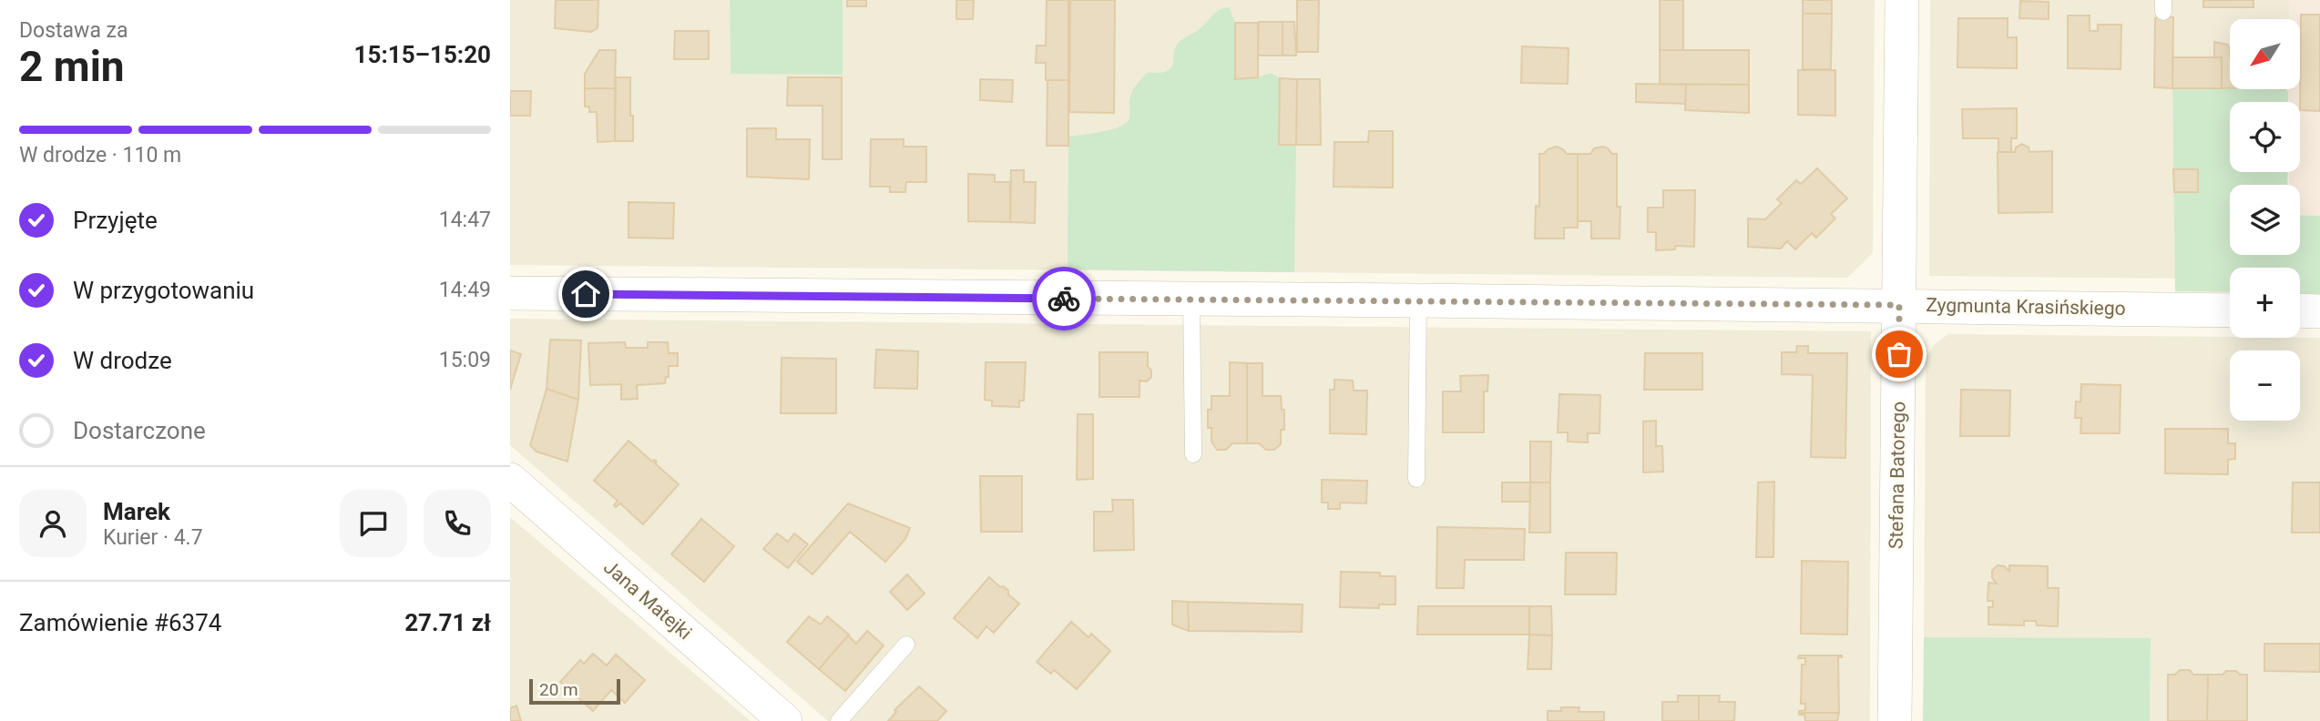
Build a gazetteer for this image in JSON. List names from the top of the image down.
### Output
{
  "streets": {
    "street": ["Zygmunta Krasińskiego", "Stefana Batorego", "Jana Matejki"]
  },
  "crossings": [
    ["Zygmunta Krasińskiego", "Stefana Batorego"]
  ],
  "scale_bar": "20 m",
  "north": "bottom left",
  "page": {
    "heading": ["2 min", "Dostawa za", "15:15–15:20"],
    "panel": [
      "Marek",
      "Kurier · 4.7",
      "Zamówienie #6374",
      "27.71 zł"
    ],
    "map_buttons": ["+", "−"],
    "bar": "W drodze · 110 m",
    "list": [
      ["Przyjęte", "14:47"],
      ["W przygotowaniu", "14:49"],
      ["W drodze", "15:09"],
      "Dostarczone"
    ],
    "scale": "20 m"
  }
}
